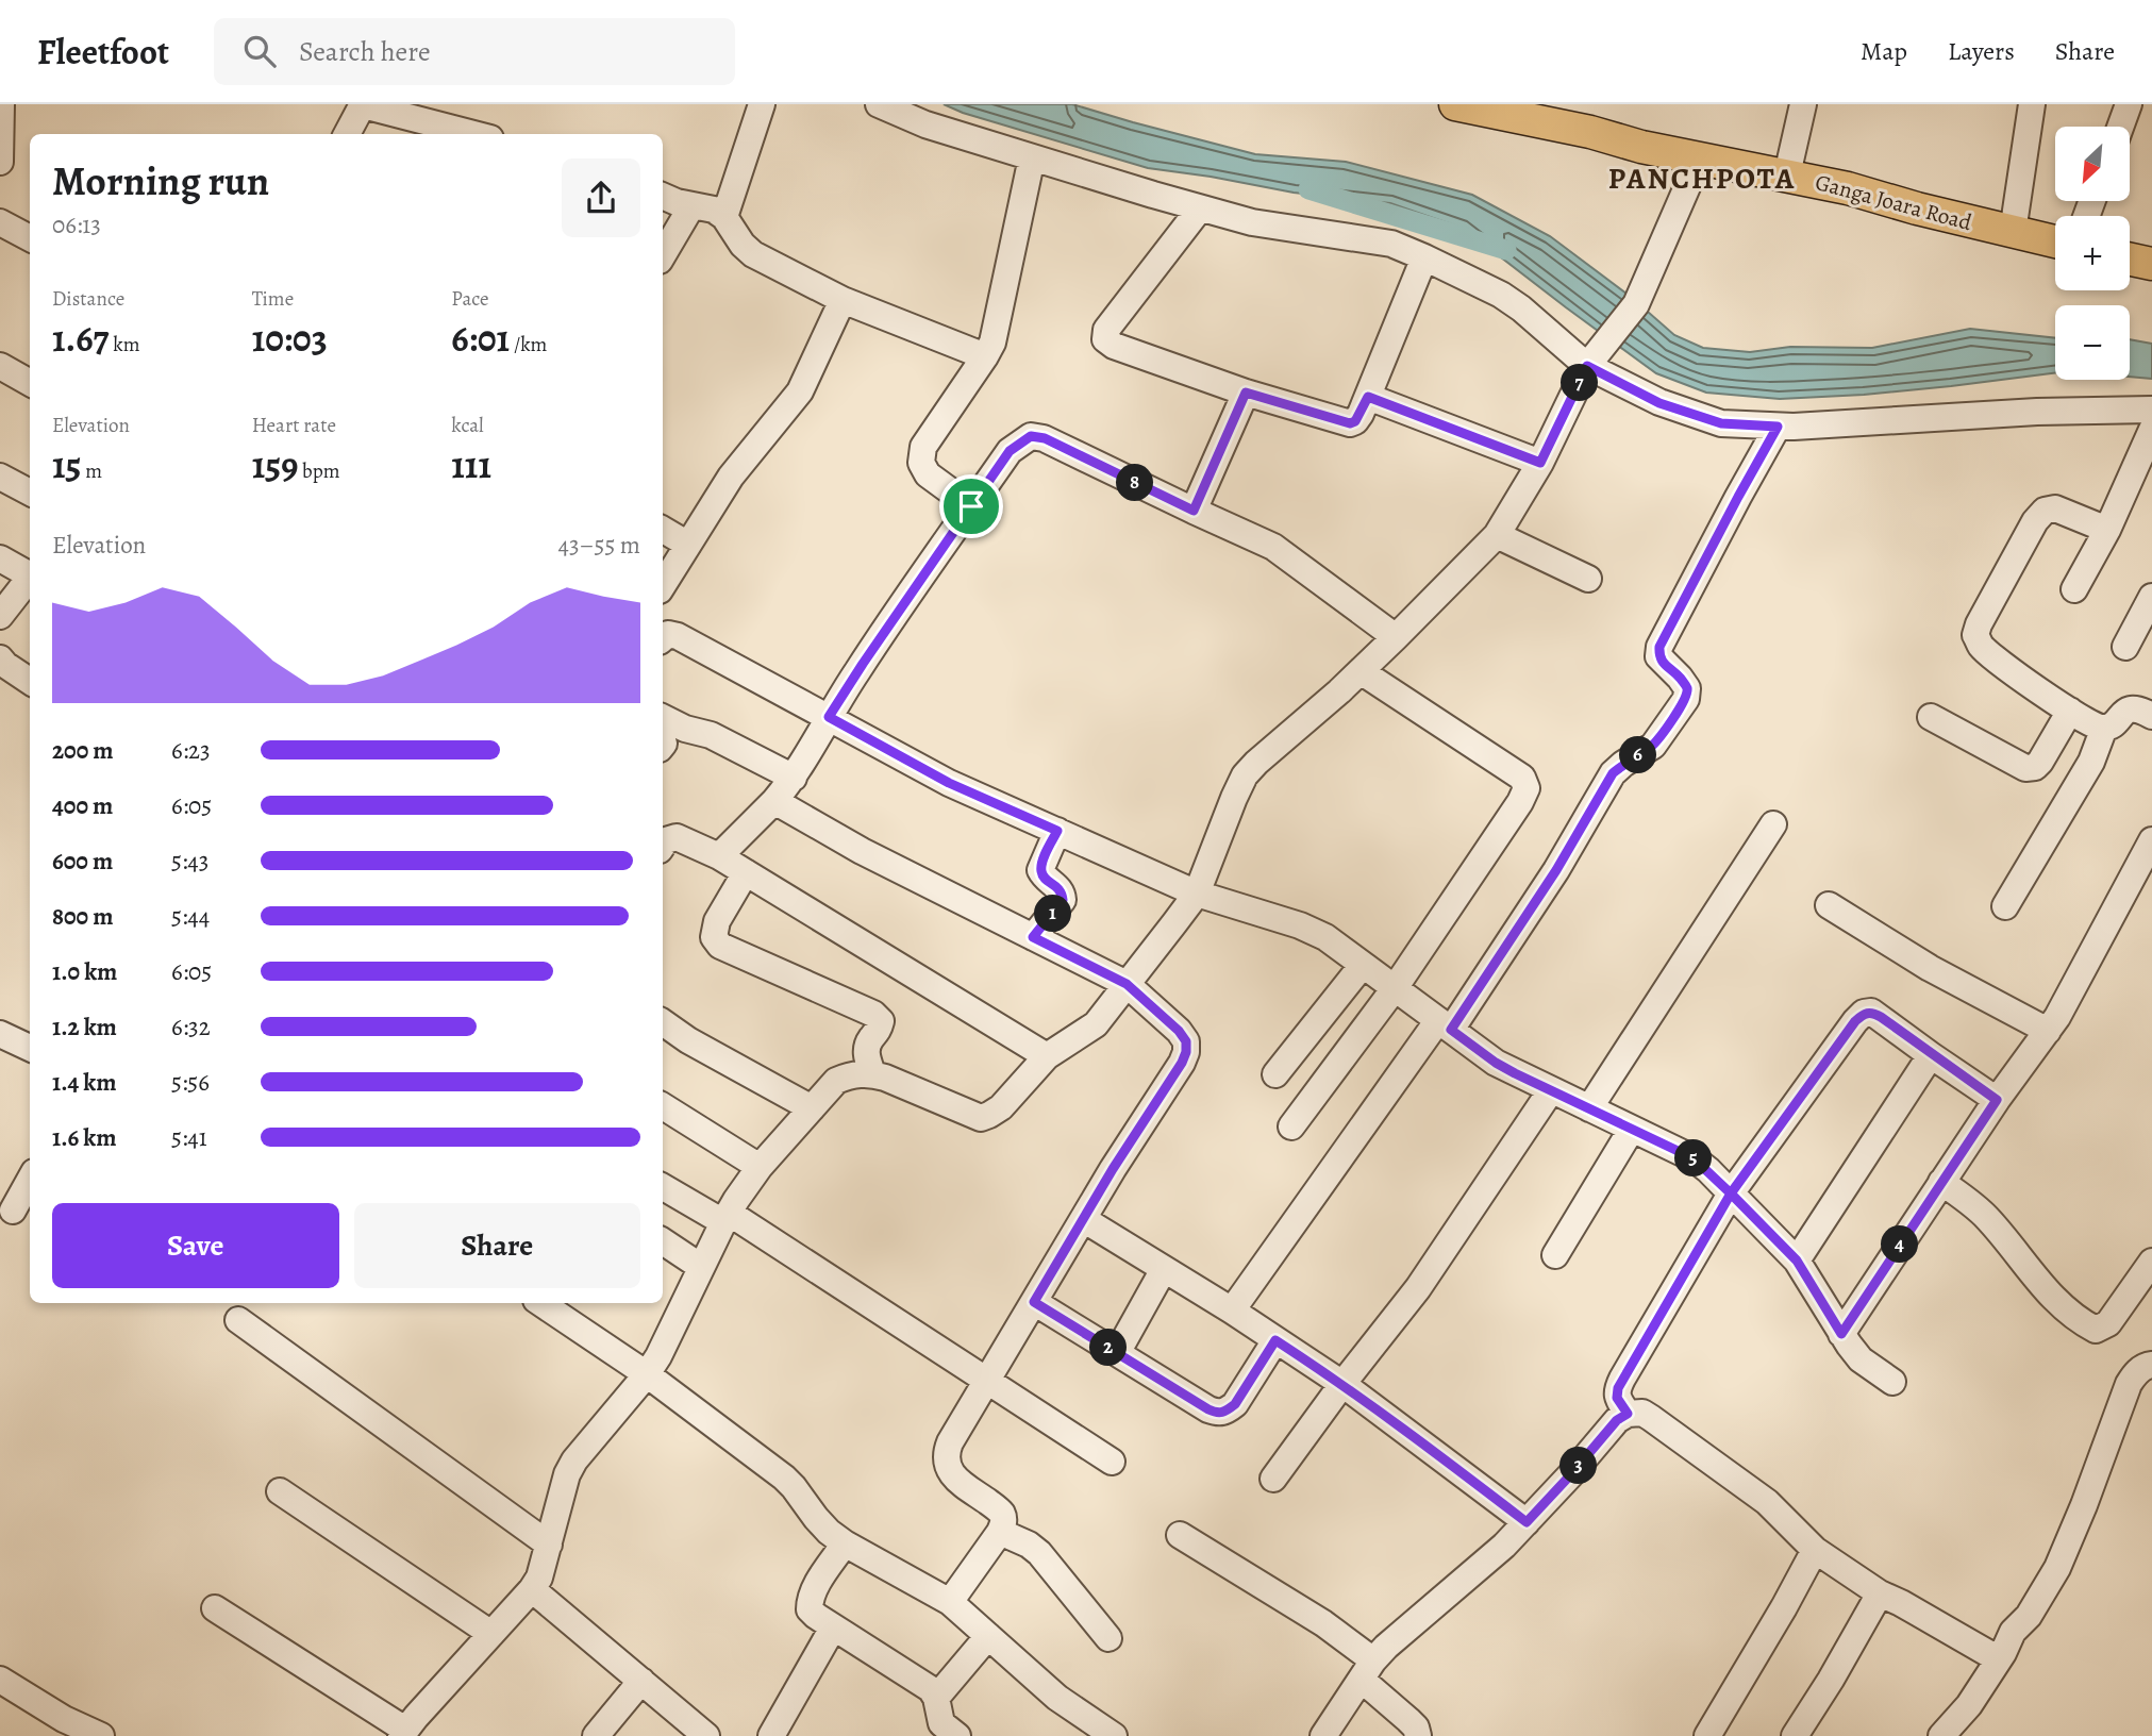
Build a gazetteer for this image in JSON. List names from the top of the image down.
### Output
{
  "streets": {
    "main road": ["Ganga Joara Road"]
  },
  "districts": ["PANCHPOTA"],
  "north": "bottom left",
  "page": {
    "header": "Fleetfoot",
    "search": "Search here",
    "nav": ["Map", "Layers", "Share"],
    "map_buttons": ["+", "−"],
    "heading": ["Morning run", "06:13"],
    "stats": [
      ["Distance", "1.67 km"],
      ["Time", "10:03"],
      ["Pace", "6:01 /km"],
      ["Elevation", "15 m"],
      ["Heart rate", "159 bpm"],
      ["kcal", "111"]
    ],
    "pins": [
      "7",
      "8",
      "6",
      "1",
      "5",
      "4",
      "2",
      "3"
    ],
    "chart": ["Elevation", "43–55 m"],
    "list": [
      {
        "name": "200 m",
        "note": "6:23"
      },
      {
        "name": "400 m",
        "note": "6:05"
      },
      {
        "name": "600 m",
        "note": "5:43"
      },
      {
        "name": "800 m",
        "note": "5:44"
      },
      {
        "name": "1.0 km",
        "note": "6:05"
      },
      {
        "name": "1.2 km",
        "note": "6:32"
      },
      {
        "name": "1.4 km",
        "note": "5:56"
      },
      {
        "name": "1.6 km",
        "note": "5:41"
      }
    ],
    "buttons": ["Save", "Share"]
  }
}
